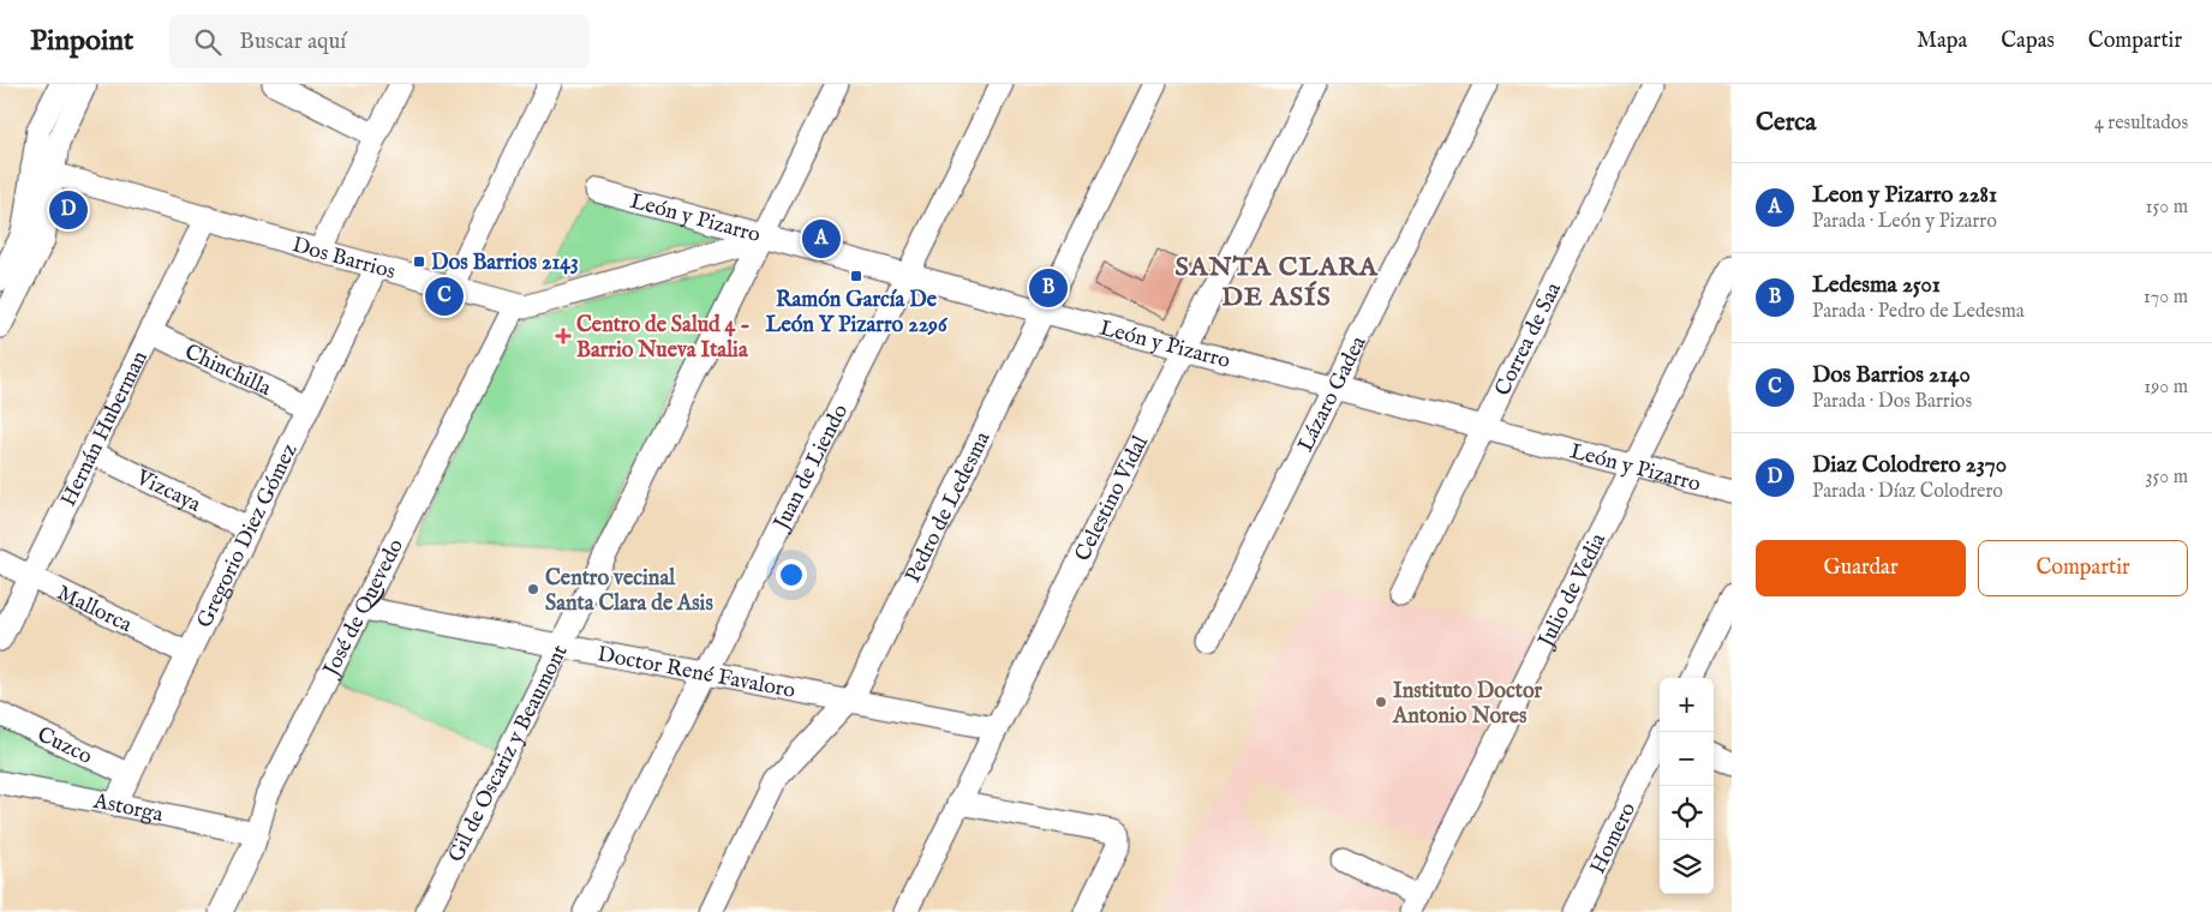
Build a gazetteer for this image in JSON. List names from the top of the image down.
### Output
{
  "streets": {
    "street": [
      "León y Pizarro",
      "Dos Barrios",
      "Correa de Saa",
      "Chinchilla",
      "Lázaro Gadea",
      "Hernán Huberman",
      "Juan de Liendo",
      "Vizcaya",
      "Celestino Vidal",
      "Pedro de Ledesma",
      "Gregorio Diez Gómez",
      "Julio de Vedia",
      "José de Quevedo",
      "Mallorca",
      "Doctor René Favaloro",
      "Cuzco",
      "Gil de Oscariz y Beaumont",
      "Astorga",
      "Homero"
    ]
  },
  "crossings": [
    ["León y Pizarro", "Dos Barrios"],
    ["León y Pizarro", "Correa de Saa"],
    ["León y Pizarro", "Lázaro Gadea"],
    ["León y Pizarro", "Juan de Liendo"],
    ["León y Pizarro", "Celestino Vidal"],
    ["León y Pizarro", "Pedro de Ledesma"],
    ["León y Pizarro", "Julio de Vedia"],
    ["León y Pizarro", "Gil de Oscariz y Beaumont"],
    ["Dos Barrios", "Hernán Huberman"],
    ["Dos Barrios", "Gregorio Diez Gómez"],
    ["Dos Barrios", "José de Quevedo"],
    ["Dos Barrios", "Gil de Oscariz y Beaumont"],
    ["Chinchilla", "Hernán Huberman"],
    ["Chinchilla", "Gregorio Diez Gómez"],
    ["Hernán Huberman", "Vizcaya"],
    ["Hernán Huberman", "Mallorca"],
    ["Juan de Liendo", "Doctor René Favaloro"],
    ["Vizcaya", "Gregorio Diez Gómez"],
    ["Celestino Vidal", "Doctor René Favaloro"],
    ["Pedro de Ledesma", "Doctor René Favaloro"],
    ["Gregorio Diez Gómez", "Mallorca"],
    ["Gregorio Diez Gómez", "Cuzco"],
    ["Gregorio Diez Gómez", "Astorga"],
    ["José de Quevedo", "Doctor René Favaloro"],
    ["José de Quevedo", "Astorga"],
    ["Doctor René Favaloro", "Gil de Oscariz y Beaumont"]
  ],
  "districts": ["SANTA CLARA DE ASÍS"],
  "places": {
    "transit": ["Dos Barrios 2143", "Ramón García De León Y Pizarro 2296"],
    "health": ["Centro de Salud 4 - Barrio Nueva Italia"],
    "other": ["Centro vecinal Santa Clara de Asis", "Instituto Doctor Antonio Nores"]
  },
  "page": {
    "header": "Pinpoint",
    "search": "Buscar aquí",
    "nav": ["Mapa", "Capas", "Compartir"],
    "heading": ["Cerca", "4 resultados"],
    "list": [
      {
        "mark": "A",
        "name": "Leon y Pizarro 2281",
        "note": "Parada · León y Pizarro",
        "value": "150 m"
      },
      {
        "mark": "B",
        "name": "Ledesma 2501",
        "note": "Parada · Pedro de Ledesma",
        "value": "170 m"
      },
      {
        "mark": "C",
        "name": "Dos Barrios 2140",
        "note": "Parada · Dos Barrios",
        "value": "190 m"
      },
      {
        "mark": "D",
        "name": "Diaz Colodrero 2370",
        "note": "Parada · Díaz Colodrero",
        "value": "350 m"
      }
    ],
    "pins": [
      "D",
      "A",
      "B",
      "C"
    ],
    "buttons": ["Guardar", "Compartir"],
    "map_buttons": ["+", "−"]
  }
}
